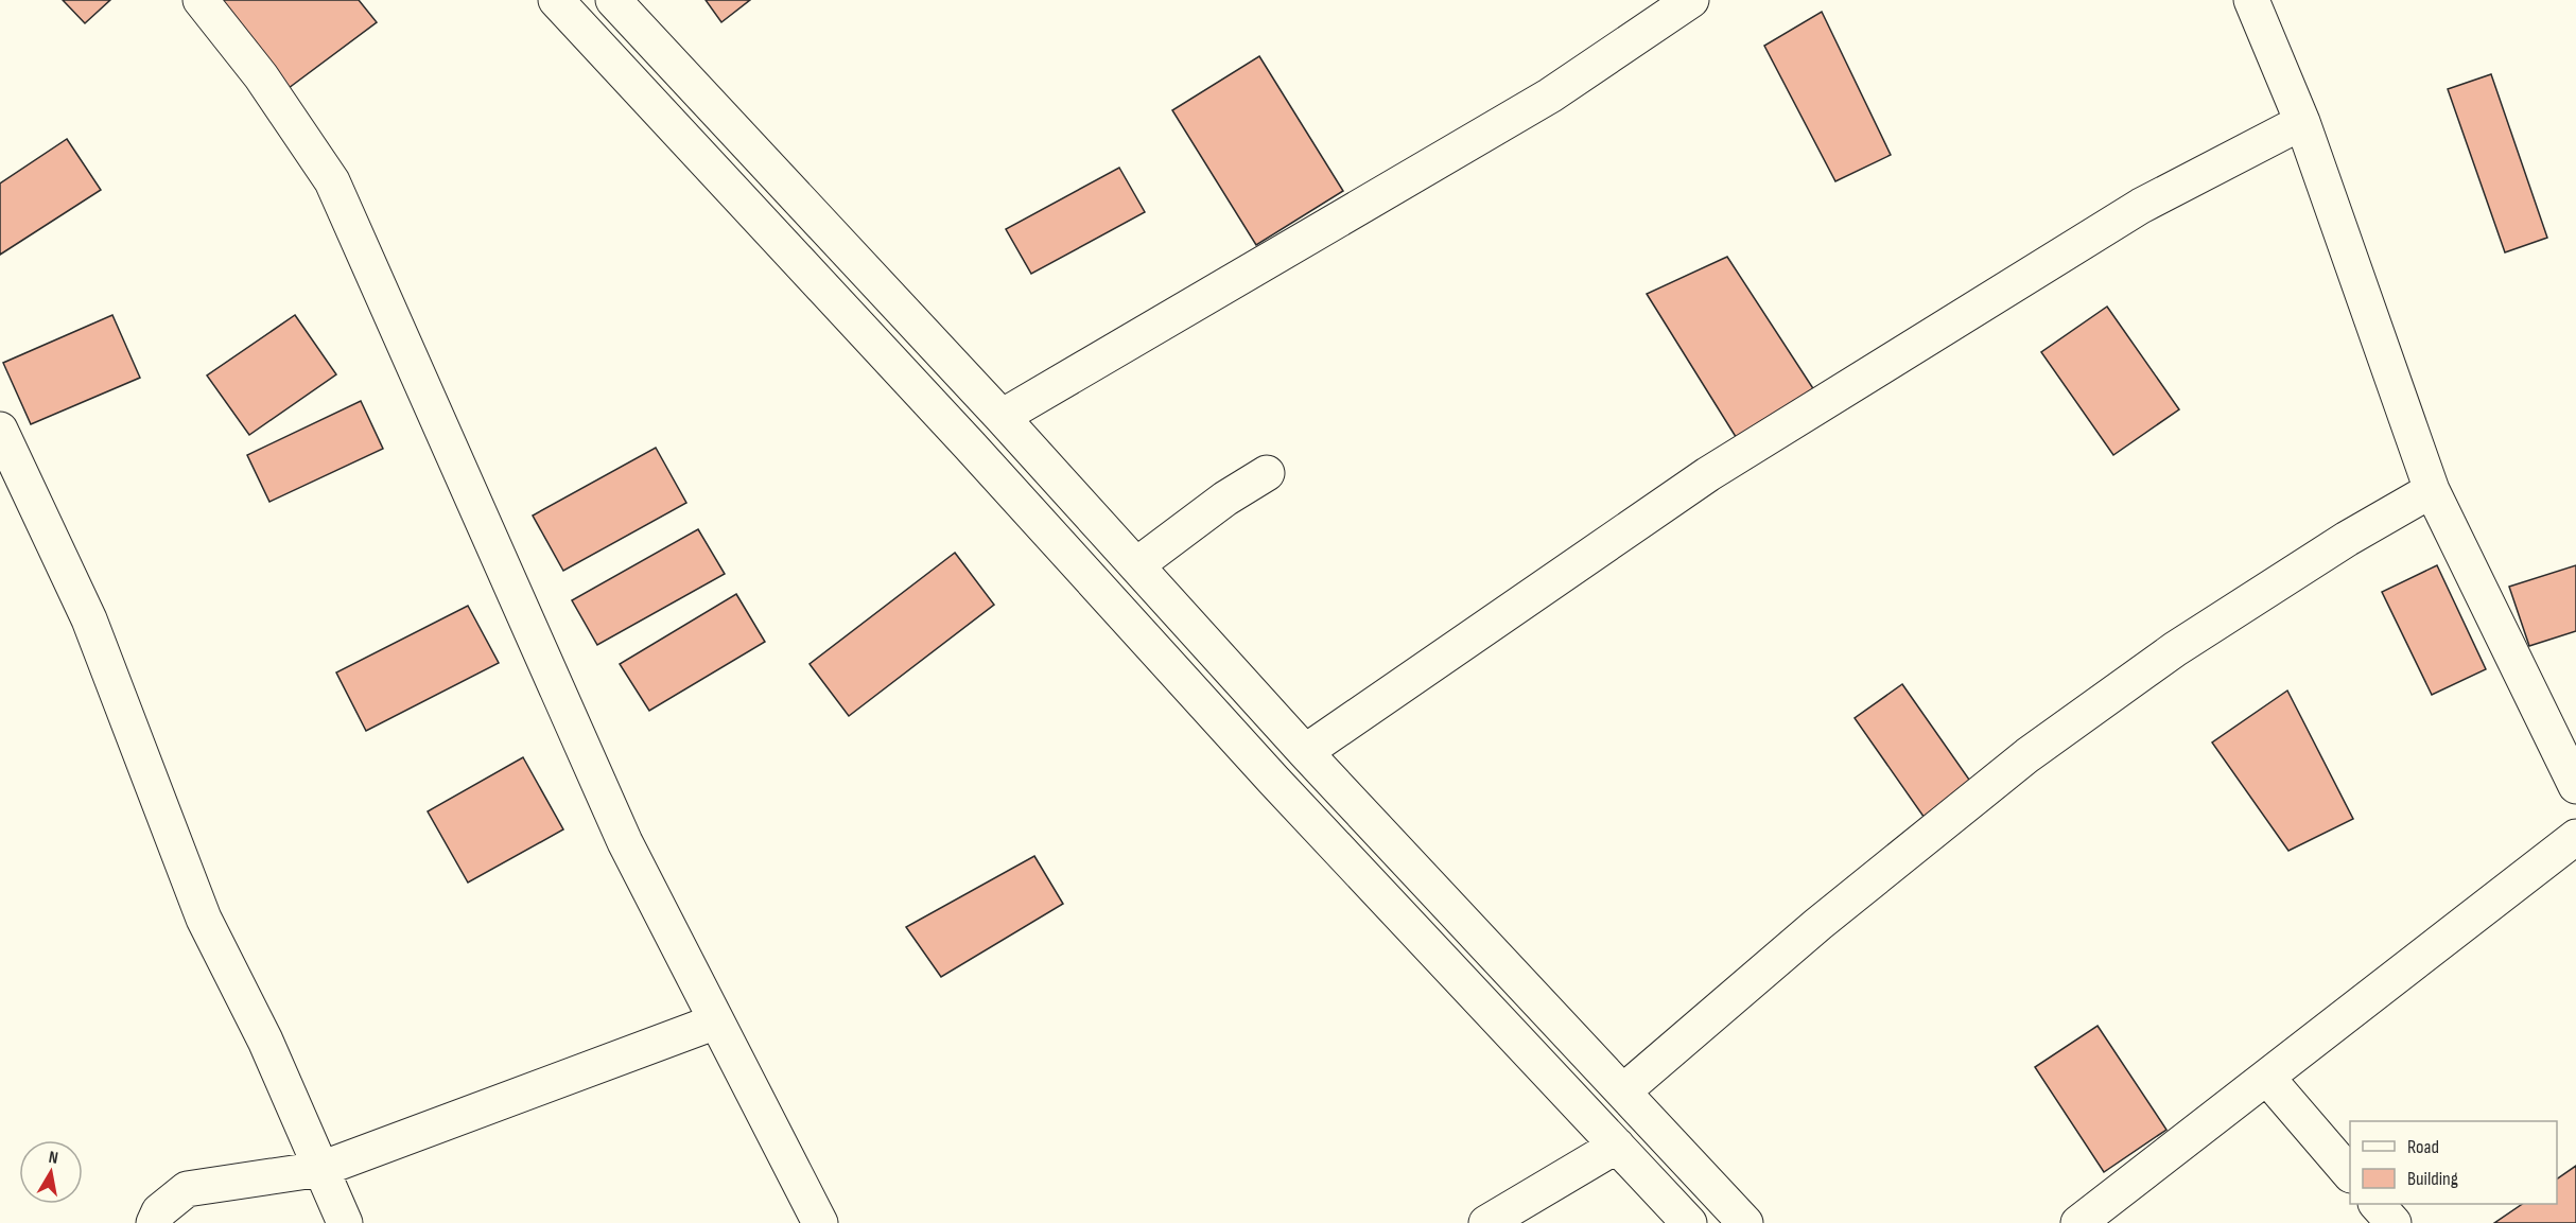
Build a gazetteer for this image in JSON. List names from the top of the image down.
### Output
{
  "legend": ["Road", "Building"],
  "north": "top"
}
